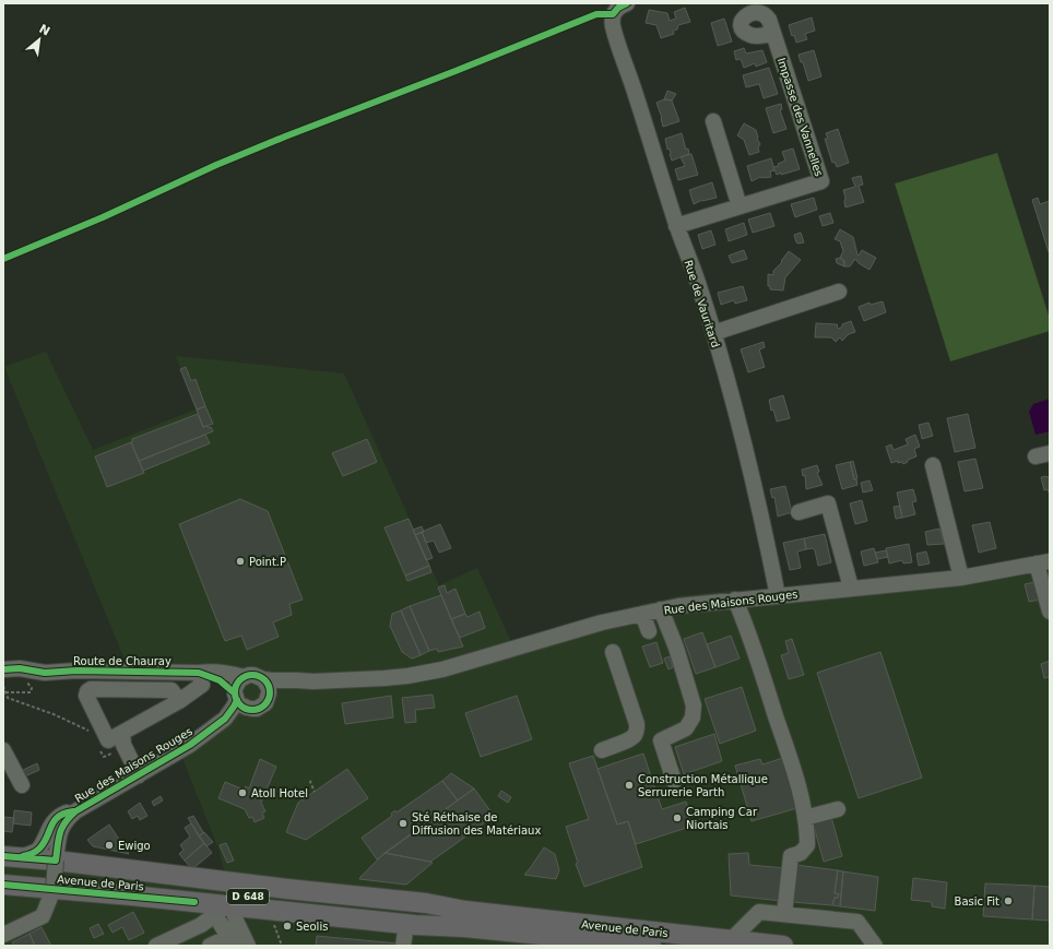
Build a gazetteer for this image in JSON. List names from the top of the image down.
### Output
{
  "streets": {
    "main road": ["Avenue de Paris", "D 648"],
    "street": [
      "Impasse des Vannelles",
      "Rue de Vauritard",
      "Rue des Maisons Rouges",
      "Route de Chauray"
    ]
  },
  "crossings": [
    ["Impasse des Vannelles", "Rue de Vauritard"],
    ["Rue de Vauritard", "Rue des Maisons Rouges"],
    ["Rue des Maisons Rouges", "Route de Chauray"],
    ["Rue des Maisons Rouges", "Avenue de Paris"]
  ],
  "places": [
    "Point.P",
    "Construction Métallique Serrurerie Parth",
    "Atoll Hotel",
    "Camping Car Niortais",
    "Sté Réthaise de Diffusion des Matériaux",
    "Ewigo",
    "Basic Fit",
    "Seolis"
  ],
  "north": "top right"
}
